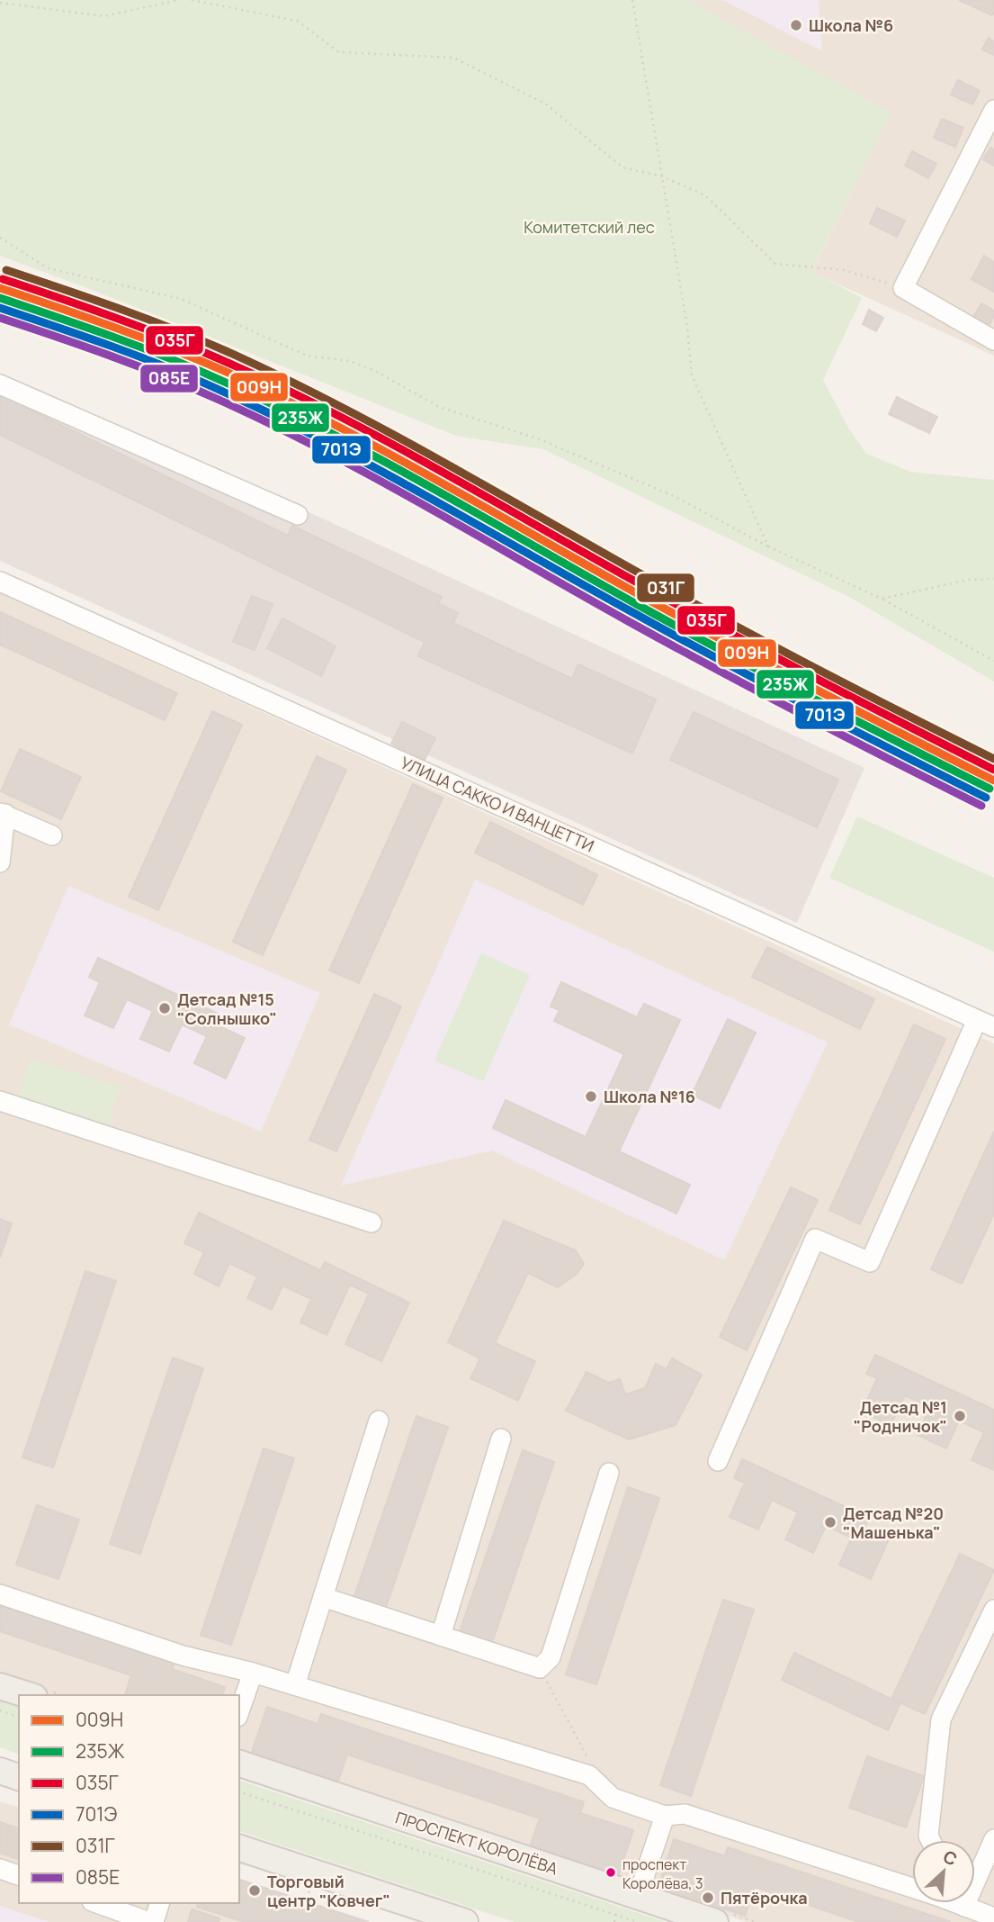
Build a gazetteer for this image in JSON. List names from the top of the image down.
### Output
{
  "streets": {
    "main road": ["ПРОСПЕКТ КОРОЛЁВА"],
    "street": ["УЛИЦА САККО И ВАНЦЕТТИ"]
  },
  "parks": ["Комитетский лес"],
  "places": [
    "Школа №6",
    "Детсад №15 \"Солнышко\"",
    "Школа №16",
    "Детсад №1 \"Родничок\"",
    "Детсад №20 \"Машенька\"",
    "проспект Королёва, 3",
    "Торговый центр \"Ковчег\"",
    "Пятёрочка"
  ],
  "lines": [
    "transit line 031Г",
    "transit line 035Г",
    "transit line 009Н",
    "transit line 235Ж",
    "transit line 701Э",
    "transit line 085Е"
  ],
  "legend": [
    "009Н",
    "235Ж",
    "035Г",
    "701Э",
    "031Г",
    "085Е"
  ],
  "north": "top right"
}
